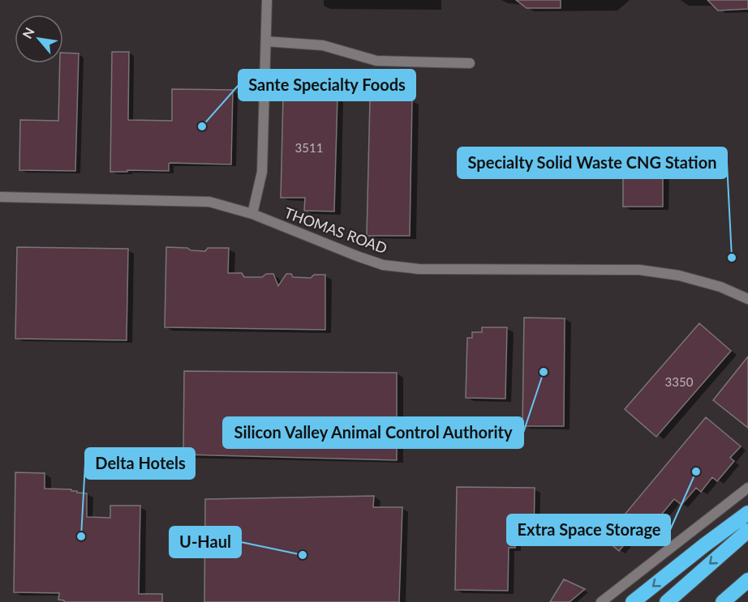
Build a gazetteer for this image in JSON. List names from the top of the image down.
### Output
{
  "streets": {
    "street": ["THOMAS ROAD"]
  },
  "places": [
    "Sante Specialty Foods",
    "Specialty Solid Waste CNG Station",
    "Silicon Valley Animal Control Authority",
    "Extra Space Storage",
    "Delta Hotels",
    "U-Haul"
  ],
  "house_numbers": ["3511", "3350"],
  "north": "top left"
}
